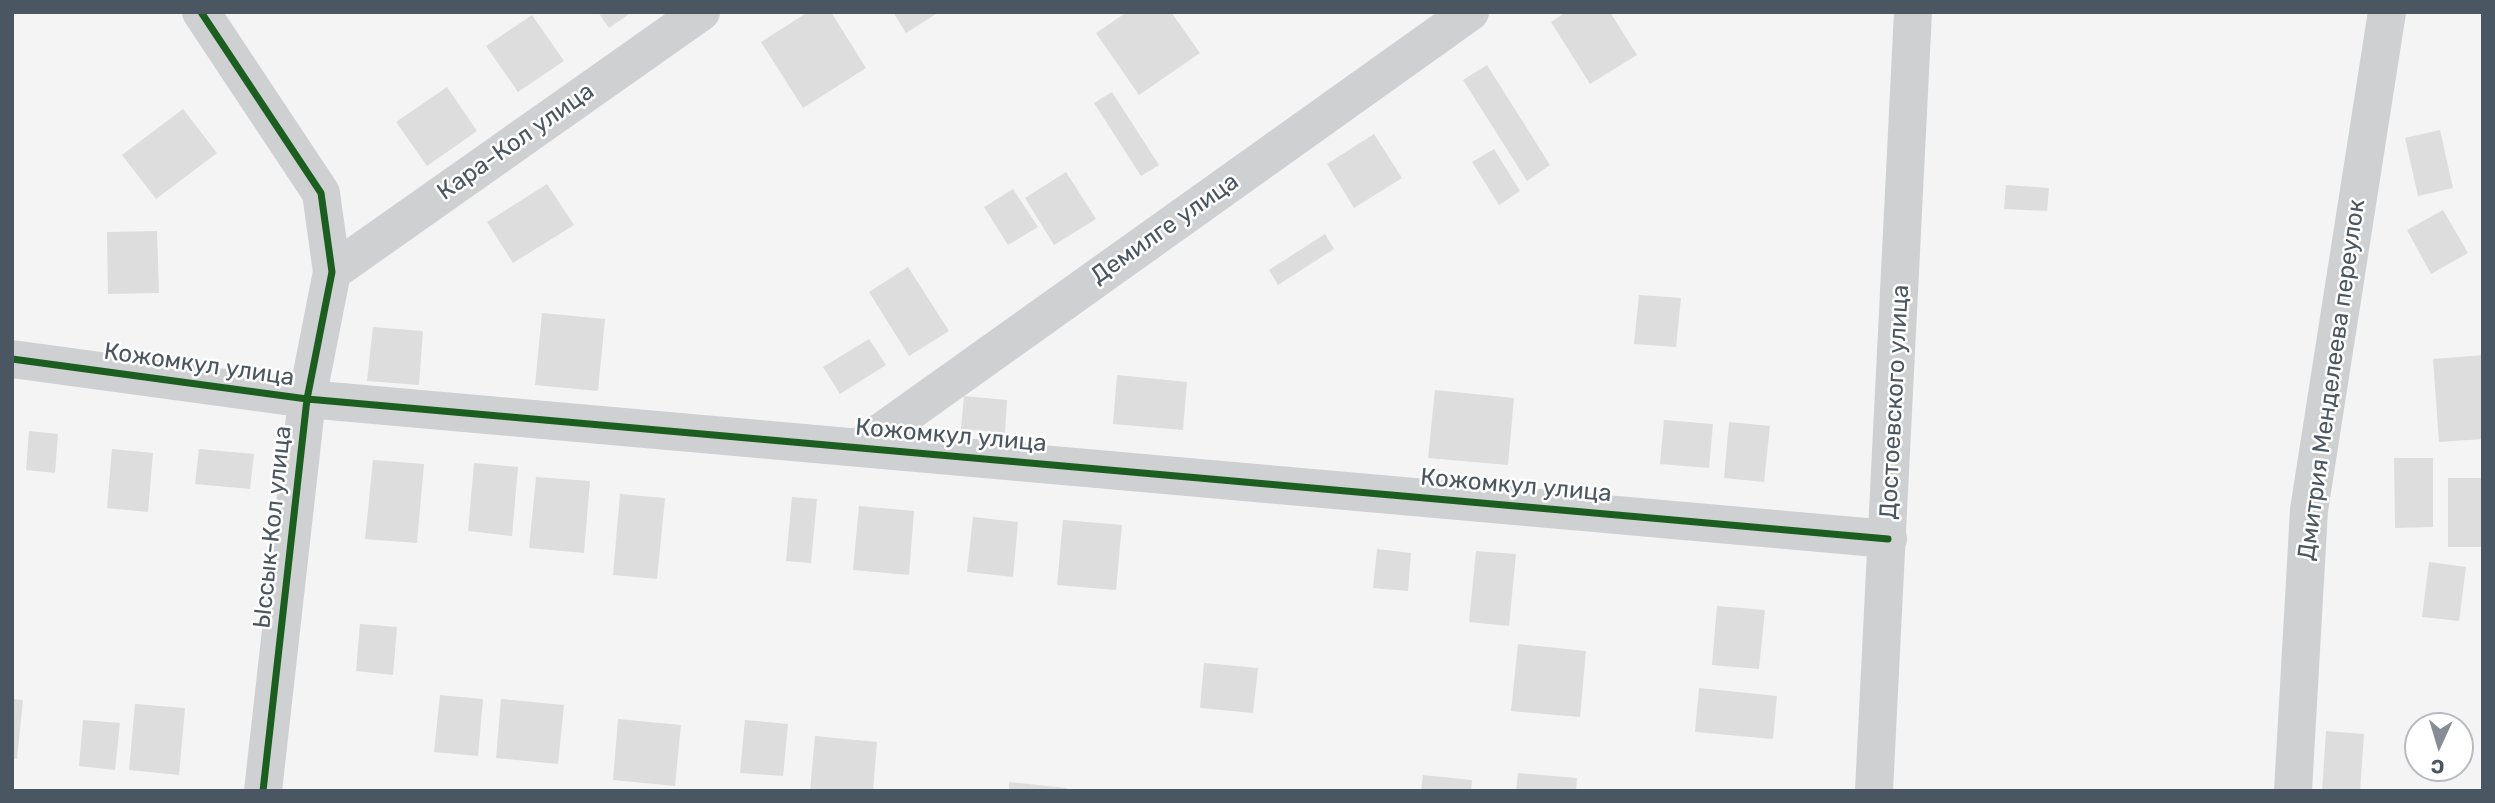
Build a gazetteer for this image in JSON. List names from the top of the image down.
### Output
{
  "streets": {
    "street": [
      "Кара-Кол улица",
      "Демилге улица",
      "Кожомкул улица",
      "Дмитрия Менделеева переулок",
      "Достоевского улица",
      "Ыссык-Кол улица"
    ]
  },
  "crossings": [
    ["Кара-Кол улица", "Ыссык-Кол улица"],
    ["Демилге улица", "Кожомкул улица"],
    ["Кожомкул улица", "Достоевского улица"],
    ["Кожомкул улица", "Ыссык-Кол улица"]
  ],
  "north": "bottom"
}
